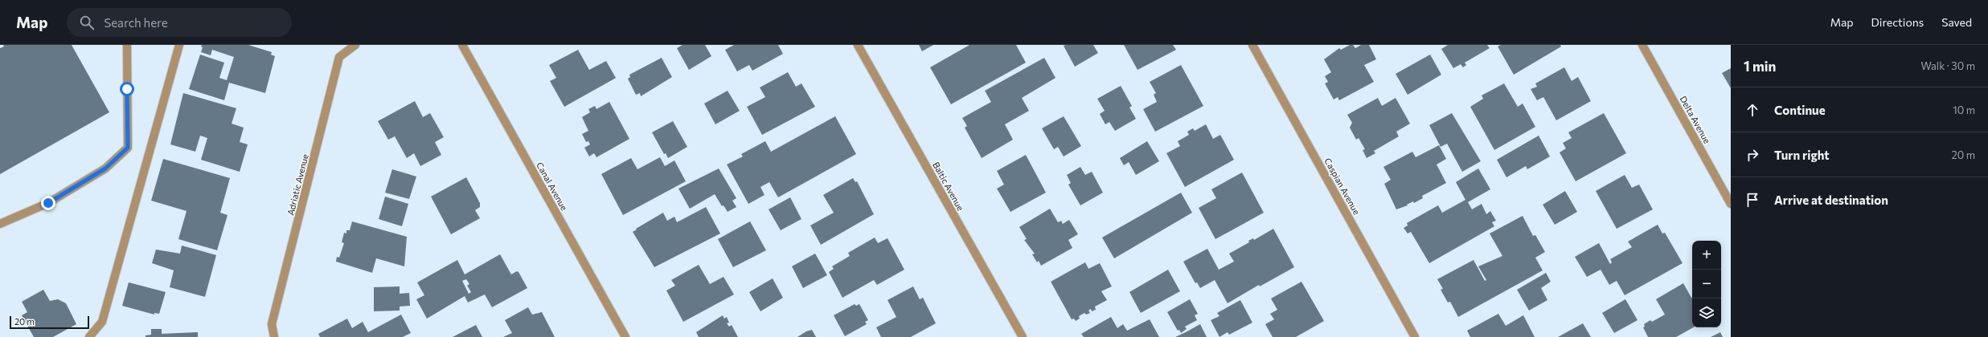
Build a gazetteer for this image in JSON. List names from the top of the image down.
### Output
{
  "streets": {
    "street": [
      "Delta Avenue",
      "Adriatic Avenue",
      "Canal Avenue",
      "Baltic Avenue",
      "Caspian Avenue"
    ]
  },
  "scale_bar": "20 m",
  "page": {
    "header": "Map",
    "search": "Search here",
    "nav": ["Map", "Directions", "Saved"],
    "heading": ["1 min", "Walk · 30 m"],
    "list": [
      ["Continue", "10 m"],
      ["Turn right", "20 m"],
      "Arrive at destination"
    ],
    "map_buttons": ["+", "−"],
    "scale": "20 m"
  }
}
